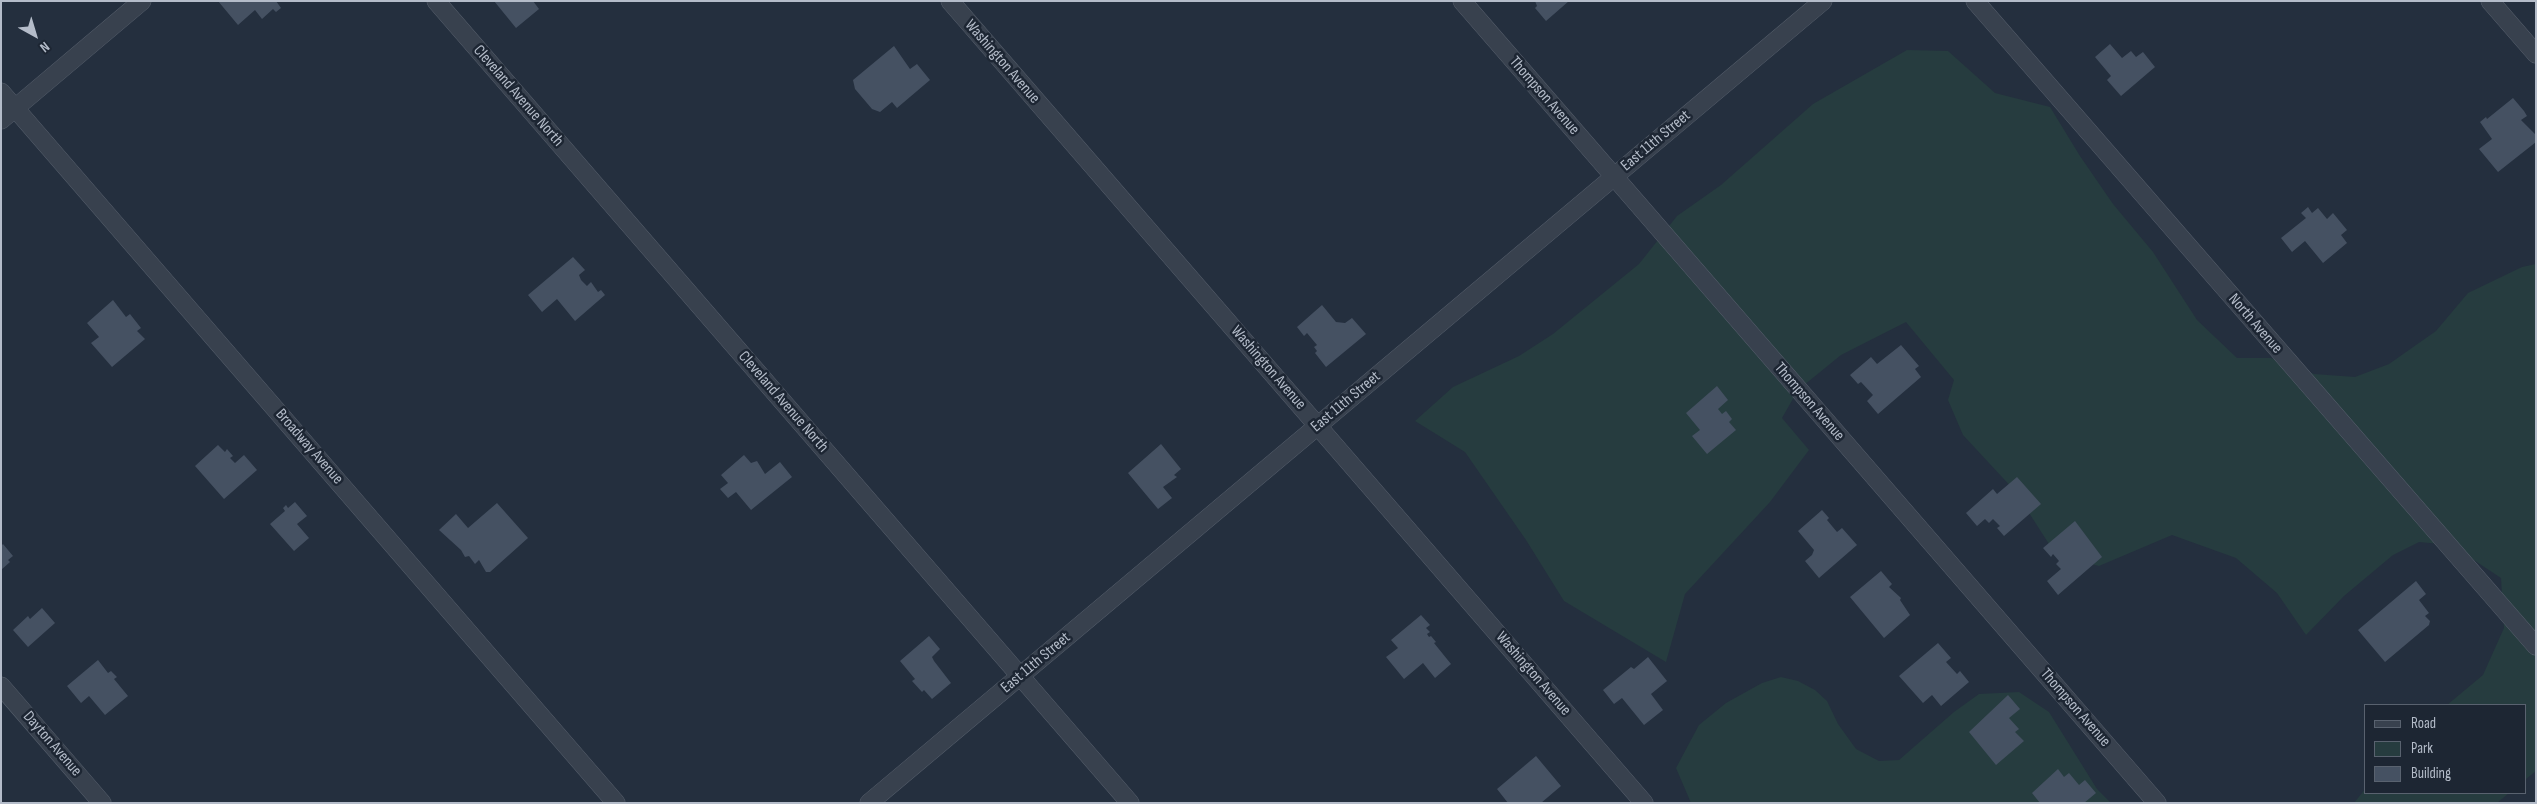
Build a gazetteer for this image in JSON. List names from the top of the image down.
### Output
{
  "streets": {
    "street": [
      "Washington Avenue",
      "Cleveland Avenue North",
      "Thompson Avenue",
      "East 11th Street",
      "North Avenue",
      "Broadway Avenue",
      "Dayton Avenue"
    ]
  },
  "crossings": [
    ["Washington Avenue", "East 11th Street"],
    ["Cleveland Avenue North", "East 11th Street"],
    ["Thompson Avenue", "East 11th Street"]
  ],
  "legend": ["Road", "Park", "Building"],
  "north": "bottom right"
}
